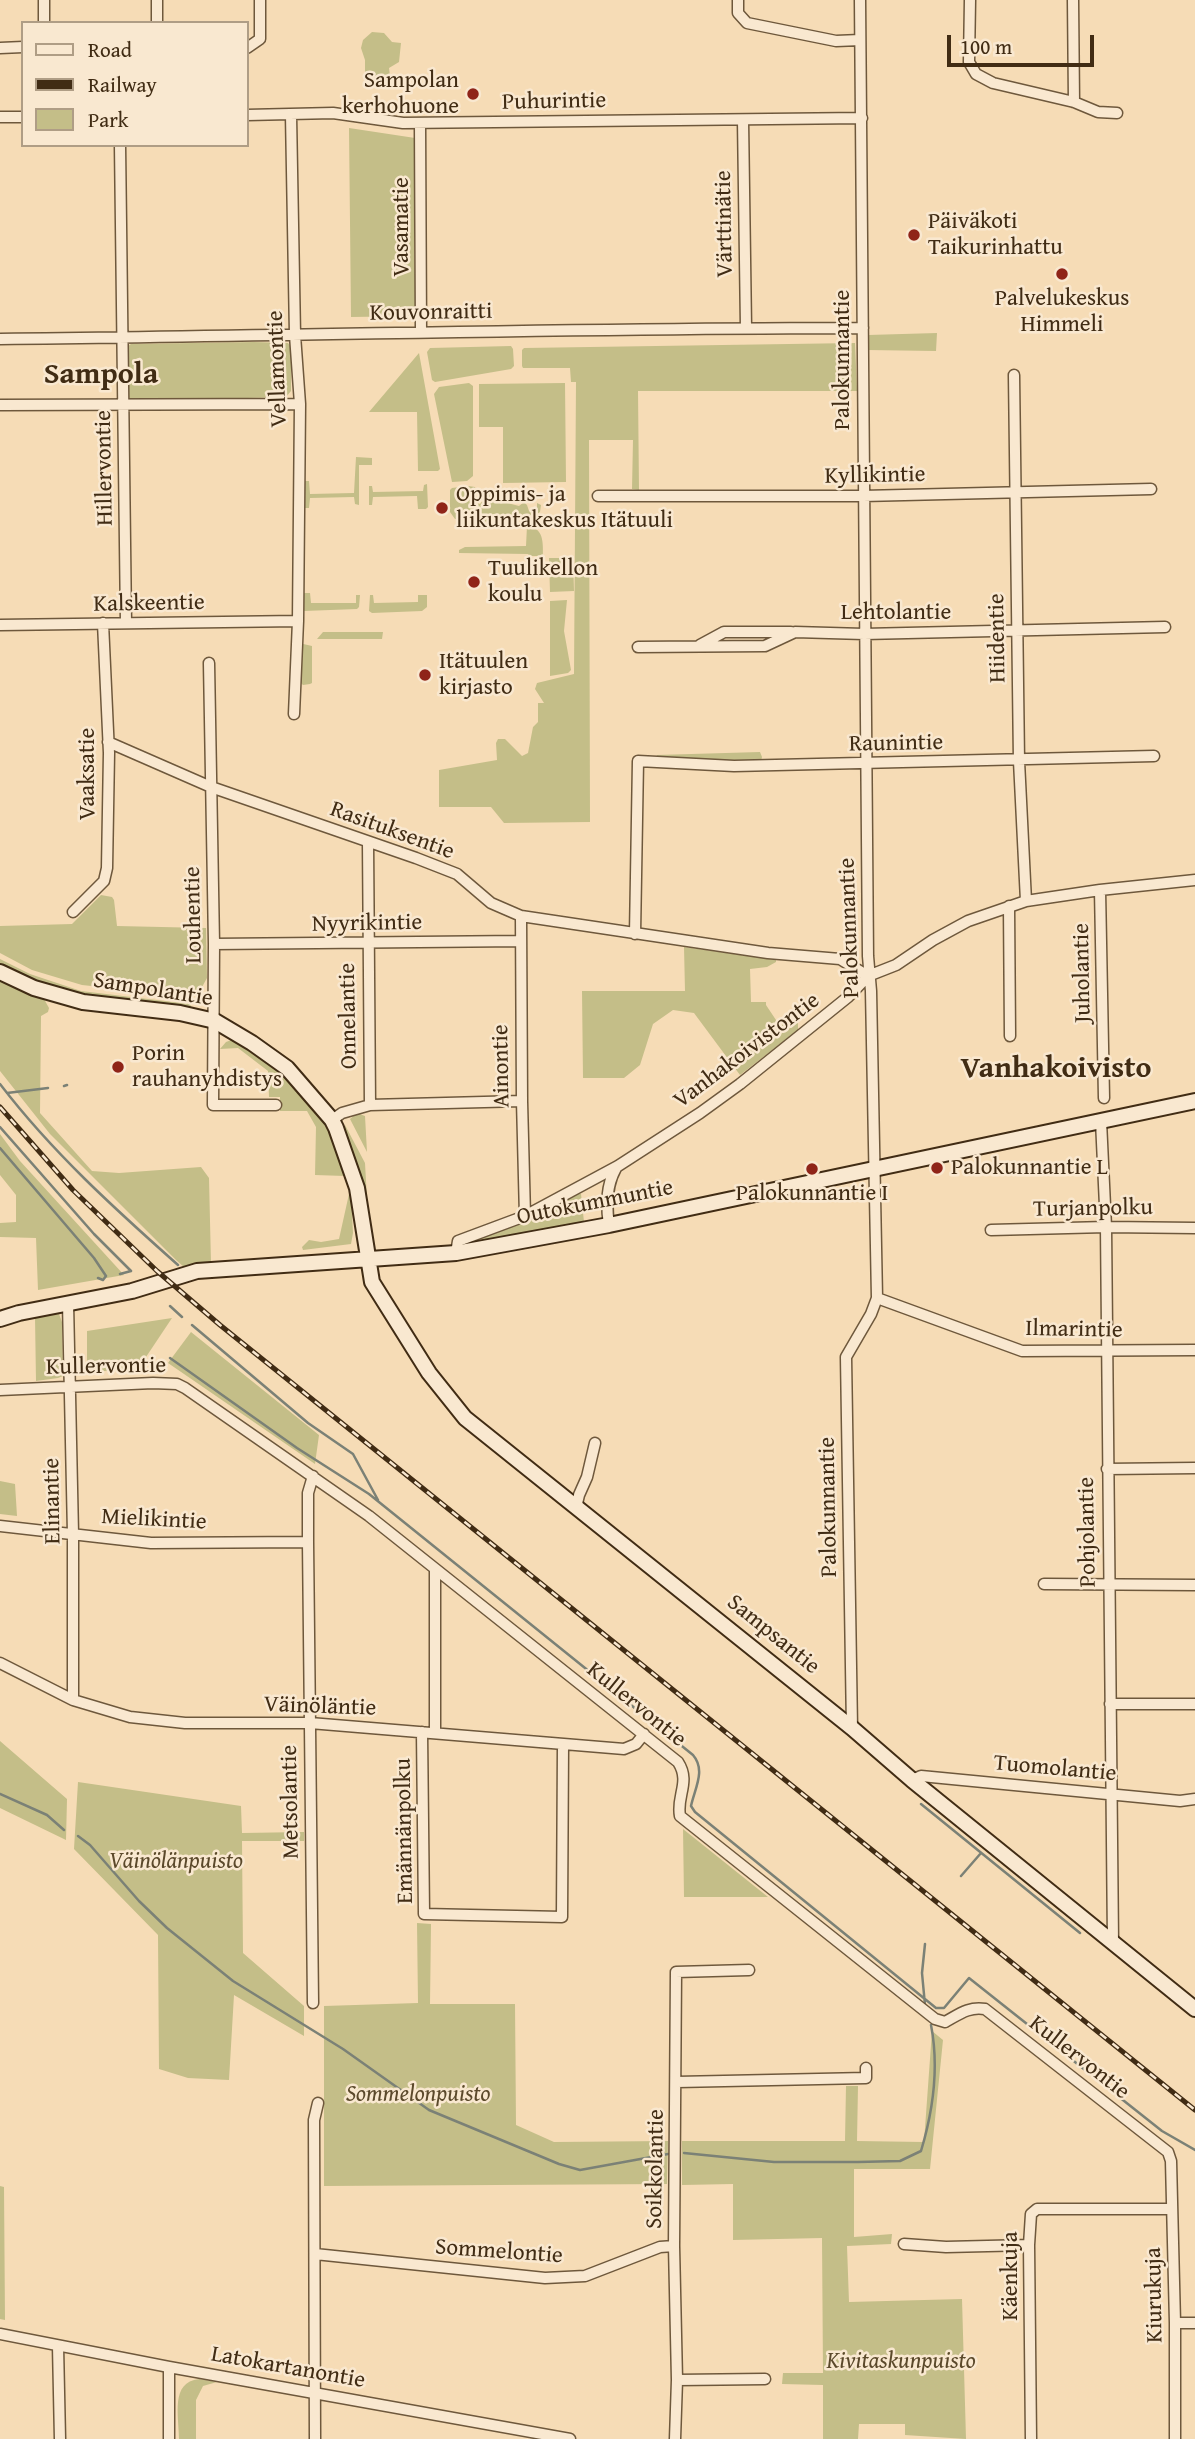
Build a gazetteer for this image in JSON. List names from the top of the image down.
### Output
{
  "streets": {
    "street": [
      "Puhurintie",
      "Värttinätie",
      "Vasamatie",
      "Kouvonraitti",
      "Palokunnantie",
      "Vellamontie",
      "Hillervontie",
      "Kyllikintie",
      "Kalskeentie",
      "Lehtolantie",
      "Hiidentie",
      "Raunintie",
      "Vaaksatie",
      "Rasituksentie",
      "Louhentie",
      "Nyyrikintie",
      "Juholantie",
      "Sampolantie",
      "Onnelantie",
      "Vanhakoivistontie",
      "Ainontie",
      "Outokummuntie",
      "Turjanpolku",
      "Ilmarintie",
      "Kullervontie",
      "Elinantie",
      "Mielikintie",
      "Pohjolantie",
      "Sampsantie",
      "Väinöläntie",
      "Tuomolantie",
      "Metsolantie",
      "Emännänpolku",
      "Soikkolantie",
      "Sommelontie",
      "Käenkuja",
      "Kiurukuja",
      "Latokartanontie"
    ]
  },
  "crossings": [
    ["Puhurintie", "Värttinätie"],
    ["Puhurintie", "Vasamatie"],
    ["Puhurintie", "Palokunnantie"],
    ["Puhurintie", "Vellamontie"],
    ["Värttinätie", "Kouvonraitti"],
    ["Vasamatie", "Kouvonraitti"],
    ["Kouvonraitti", "Palokunnantie"],
    ["Kouvonraitti", "Vellamontie"],
    ["Kouvonraitti", "Hillervontie"],
    ["Palokunnantie", "Kyllikintie"],
    ["Palokunnantie", "Lehtolantie"],
    ["Palokunnantie", "Raunintie"],
    ["Palokunnantie", "Rasituksentie"],
    ["Palokunnantie", "Vanhakoivistontie"],
    ["Palokunnantie", "Outokummuntie"],
    ["Palokunnantie", "Ilmarintie"],
    ["Palokunnantie", "Sampsantie"],
    ["Vellamontie", "Kalskeentie"],
    ["Hillervontie", "Kalskeentie"],
    ["Kyllikintie", "Hiidentie"],
    ["Kalskeentie", "Vaaksatie"],
    ["Lehtolantie", "Hiidentie"],
    ["Hiidentie", "Raunintie"],
    ["Hiidentie", "Vanhakoivistontie"],
    ["Raunintie", "Rasituksentie"],
    ["Vaaksatie", "Rasituksentie"],
    ["Rasituksentie", "Louhentie"],
    ["Rasituksentie", "Onnelantie"],
    ["Rasituksentie", "Vanhakoivistontie"],
    ["Rasituksentie", "Ainontie"],
    ["Louhentie", "Nyyrikintie"],
    ["Louhentie", "Sampolantie"],
    ["Nyyrikintie", "Onnelantie"],
    ["Nyyrikintie", "Ainontie"],
    ["Juholantie", "Vanhakoivistontie"],
    ["Sampolantie", "Outokummuntie"],
    ["Sampolantie", "Sampsantie"],
    ["Vanhakoivistontie", "Ainontie"],
    ["Vanhakoivistontie", "Outokummuntie"],
    ["Outokummuntie", "Elinantie"],
    ["Outokummuntie", "Pohjolantie"],
    ["Outokummuntie", "Sampsantie"],
    ["Turjanpolku", "Pohjolantie"],
    ["Ilmarintie", "Pohjolantie"],
    ["Kullervontie", "Elinantie"],
    ["Kullervontie", "Väinöläntie"],
    ["Kullervontie", "Metsolantie"],
    ["Kullervontie", "Kiurukuja"],
    ["Elinantie", "Mielikintie"],
    ["Elinantie", "Väinöläntie"],
    ["Mielikintie", "Metsolantie"],
    ["Pohjolantie", "Sampsantie"],
    ["Pohjolantie", "Tuomolantie"],
    ["Sampsantie", "Tuomolantie"],
    ["Väinöläntie", "Metsolantie"],
    ["Väinöläntie", "Emännänpolku"],
    ["Soikkolantie", "Sommelontie"],
    ["Käenkuja", "Kiurukuja"]
  ],
  "districts": ["Sampola", "Vanhakoivisto"],
  "parks": ["Väinölänpuisto", "Sommelonpuisto", "Kivitaskunpuisto"],
  "places": [
    "Sampolan kerhohuone",
    "Päiväkoti Taikurinhattu",
    "Palvelukeskus Himmeli",
    "Oppimis- ja liikuntakeskus Itätuuli",
    "Tuulikellon koulu",
    "Itätuulen kirjasto",
    "Porin rauhanyhdistys",
    "Palokunnantie L",
    "Palokunnantie I"
  ],
  "legend": ["Road", "Railway", "Park"],
  "scale_bar": "100 m"
}
